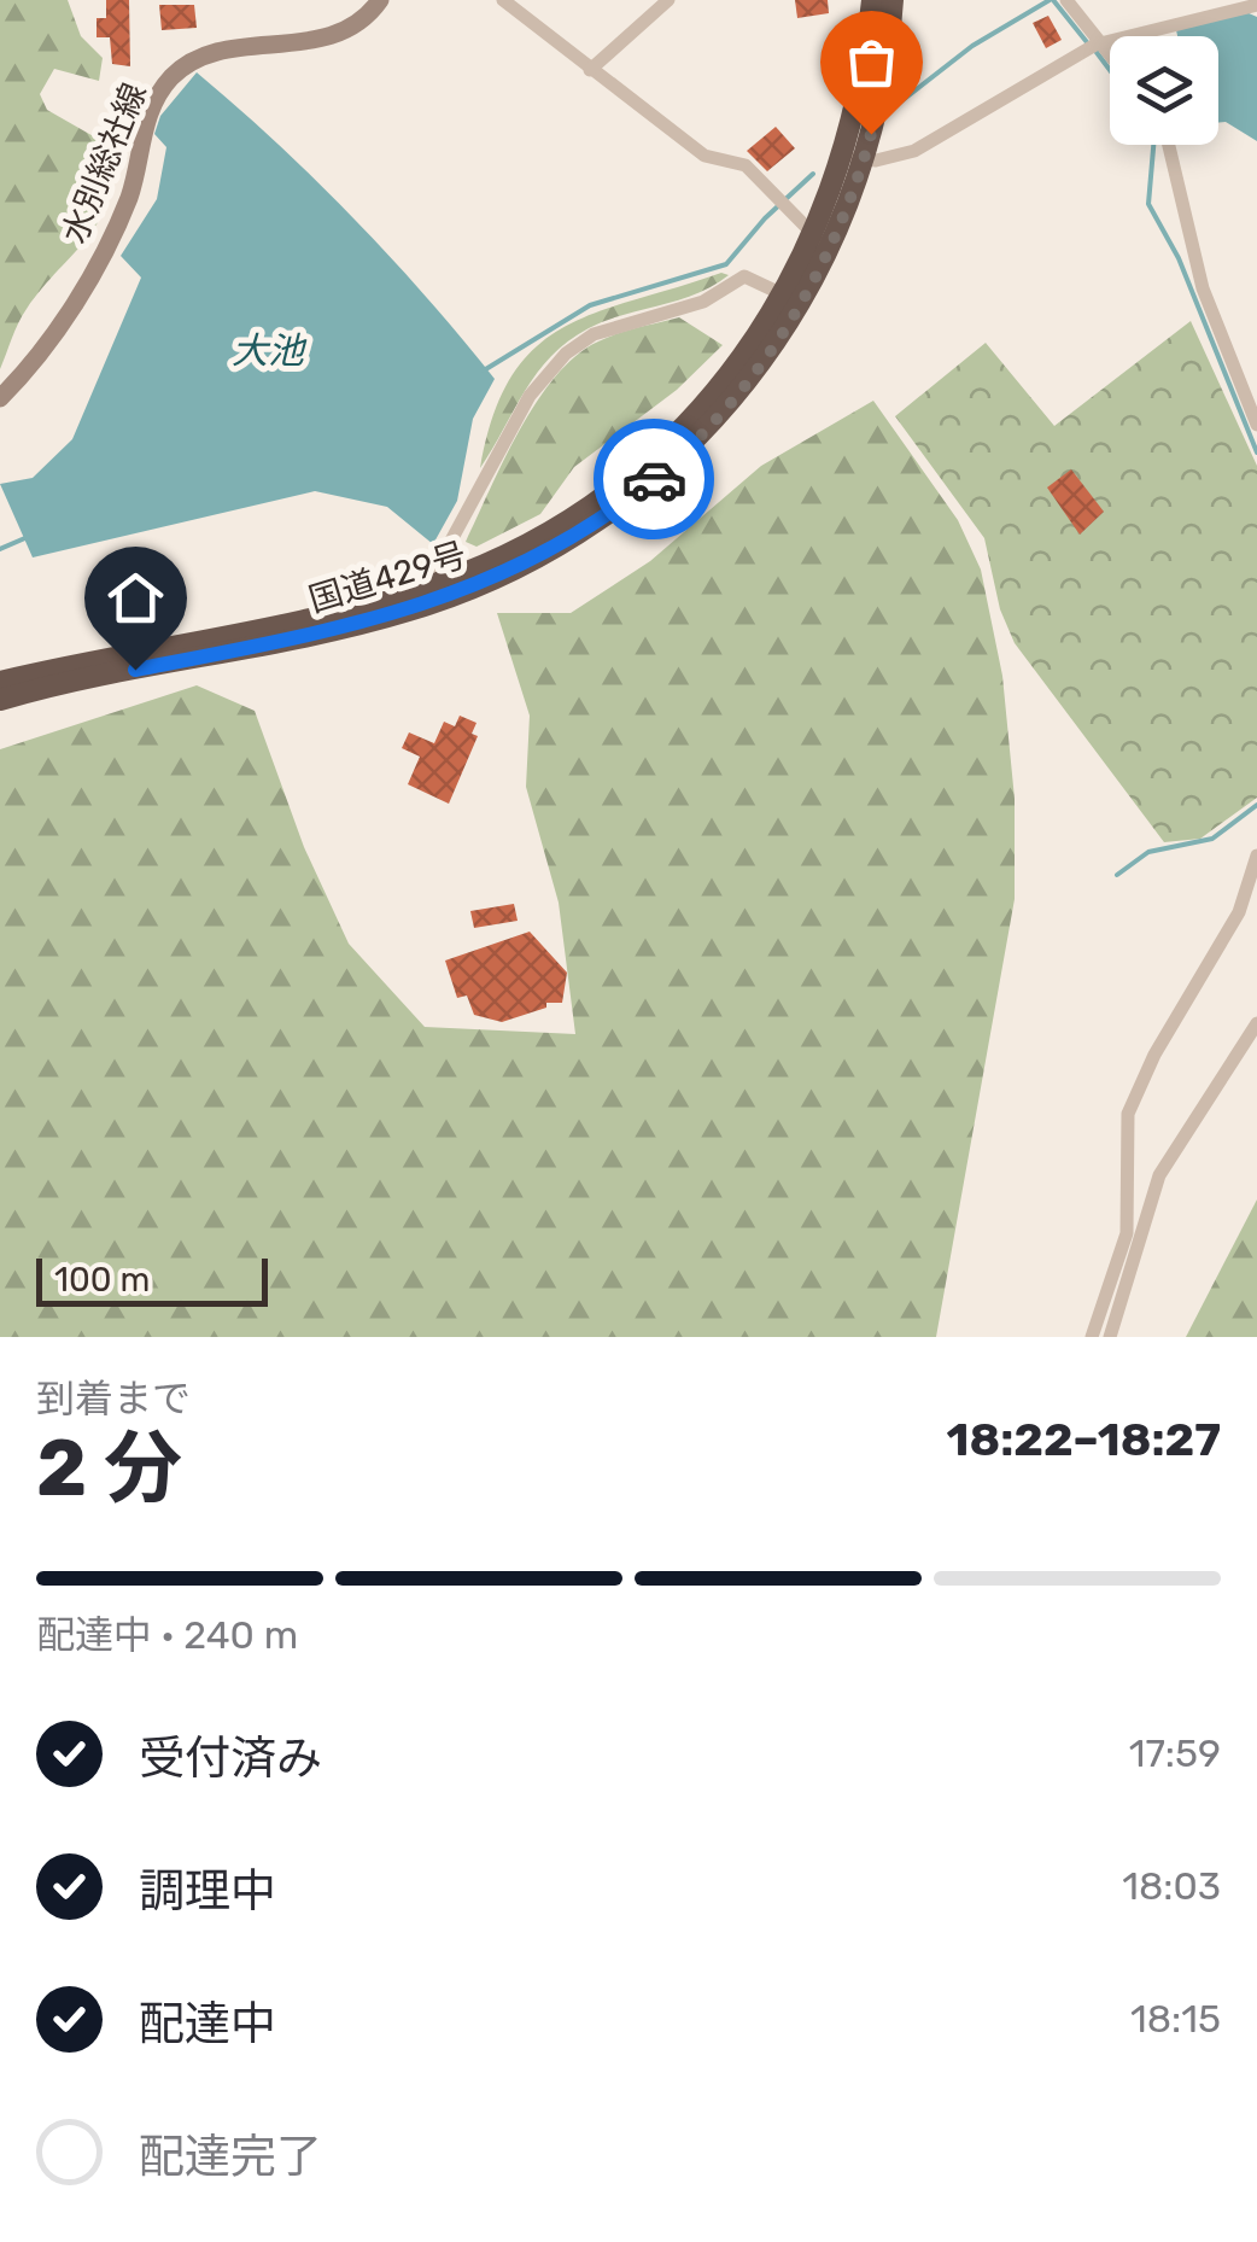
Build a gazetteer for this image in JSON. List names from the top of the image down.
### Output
{
  "streets": {
    "highway": ["国道429号"],
    "main road": ["水別総社線"]
  },
  "water": ["大池"],
  "scale_bar": "100 m",
  "page": {
    "scale": "100 m",
    "heading": ["2 分", "到着まで", "18:22–18:27"],
    "bar": "配達中 · 240 m",
    "list": [
      ["受付済み", "17:59"],
      ["調理中", "18:03"],
      ["配達中", "18:15"],
      "配達完了"
    ]
  }
}
